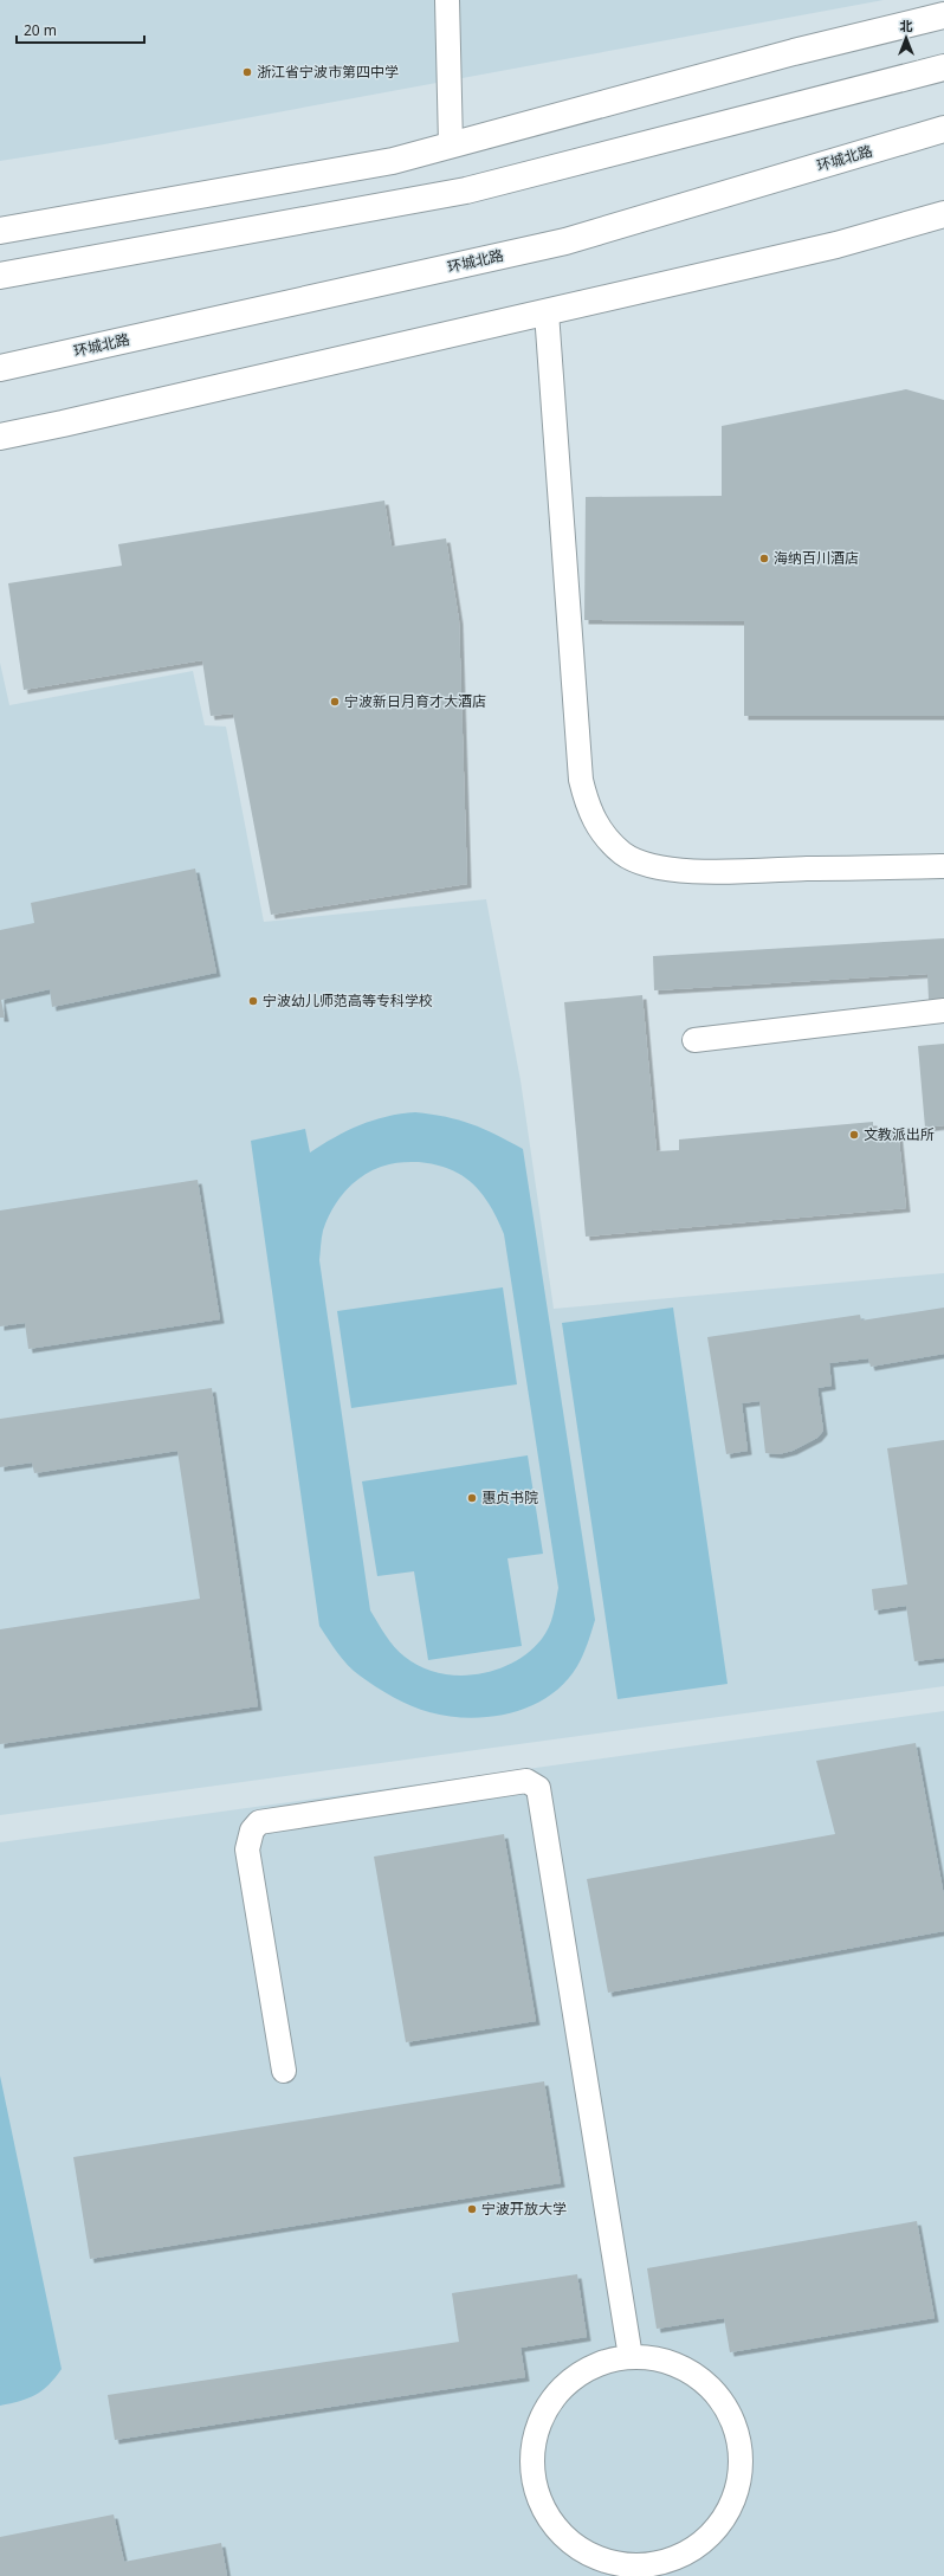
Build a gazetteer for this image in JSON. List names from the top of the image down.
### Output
{
  "streets": {
    "main road": ["环城北路"]
  },
  "places": [
    "浙江省宁波市第四中学",
    "海纳百川酒店",
    "宁波新日月育才大酒店",
    "宁波幼儿师范高等专科学校",
    "文教派出所",
    "惠贞书院",
    "宁波开放大学"
  ],
  "scale_bar": "20 m",
  "north": "top"
}
